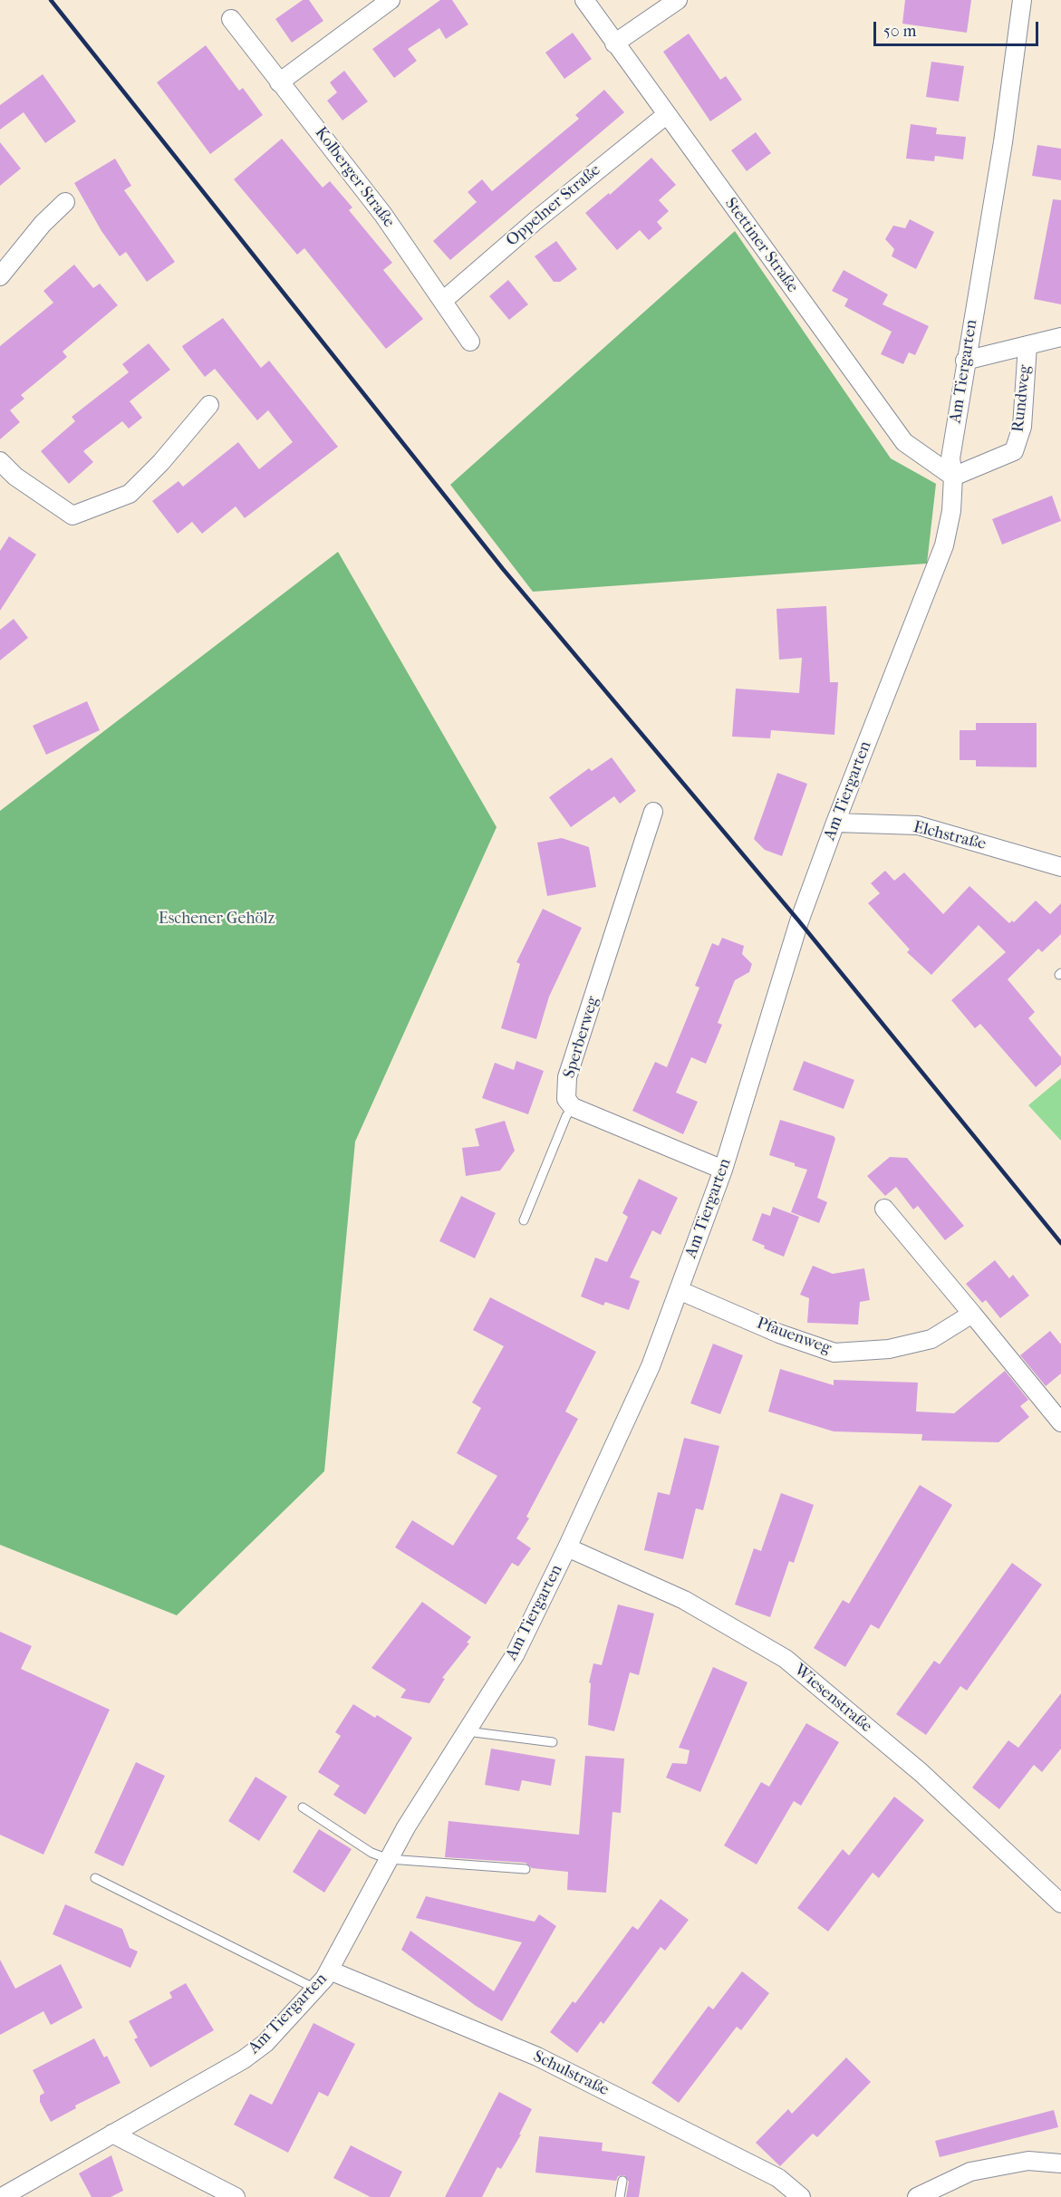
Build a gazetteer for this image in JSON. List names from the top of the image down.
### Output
{
  "streets": {
    "street": [
      "Kolberger Straße",
      "Oppelner Straße",
      "Stettiner Straße",
      "Am Tiergarten",
      "Rundweg",
      "Elchstraße",
      "Sperberweg",
      "Pfauenweg",
      "Wiesenstraße",
      "Schulstraße"
    ]
  },
  "crossings": [
    ["Kolberger Straße", "Oppelner Straße"],
    ["Oppelner Straße", "Stettiner Straße"],
    ["Stettiner Straße", "Am Tiergarten"],
    ["Stettiner Straße", "Rundweg"],
    ["Am Tiergarten", "Rundweg"],
    ["Am Tiergarten", "Elchstraße"],
    ["Am Tiergarten", "Pfauenweg"],
    ["Am Tiergarten", "Wiesenstraße"],
    ["Am Tiergarten", "Schulstraße"]
  ],
  "parks": ["Eschener Gehölz"],
  "scale_bar": "50 m"
}
